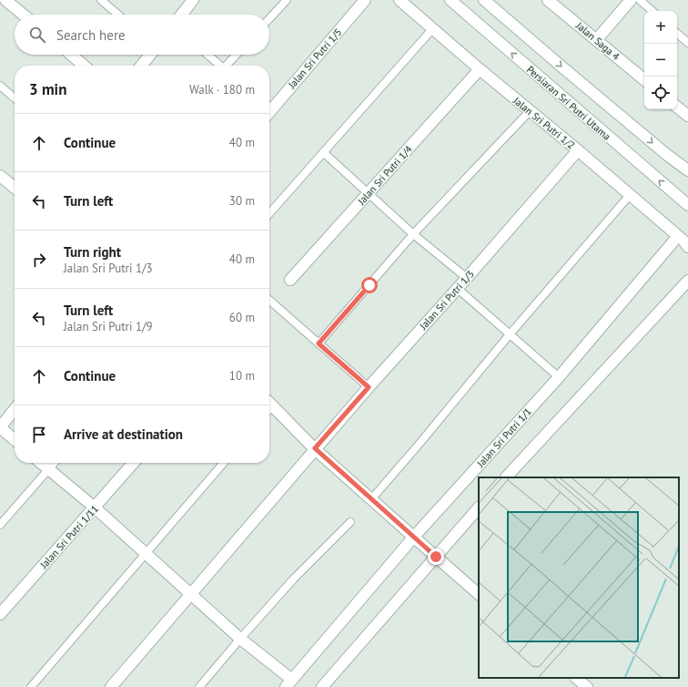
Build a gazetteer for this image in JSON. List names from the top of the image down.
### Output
{
  "streets": {
    "street": [
      "Jalan Saga 4",
      "Jalan Sri Putri 1/5",
      "Persiaran Sri Putri Utama",
      "Jalan Sri Putri 1/2",
      "Jalan Sri Putri 1/4",
      "Jalan Sri Putri 1/3",
      "Jalan Sri Putri 1/1",
      "Jalan Sri Putri 1/11"
    ]
  },
  "crossings": [
    ["Jalan Sri Putri 1/2", "Jalan Sri Putri 1/4"],
    ["Jalan Sri Putri 1/2", "Jalan Sri Putri 1/3"],
    ["Jalan Sri Putri 1/2", "Jalan Sri Putri 1/1"]
  ],
  "page": {
    "map_buttons": ["+", "−"],
    "search": "Search here",
    "heading": ["3 min", "Walk · 180 m"],
    "list": [
      ["Continue", "40 m"],
      ["Turn left", "30 m"],
      ["Turn right", "Jalan Sri Putri 1/3", "40 m"],
      ["Turn left", "Jalan Sri Putri 1/9", "60 m"],
      ["Continue", "10 m"],
      "Arrive at destination"
    ]
  }
}
